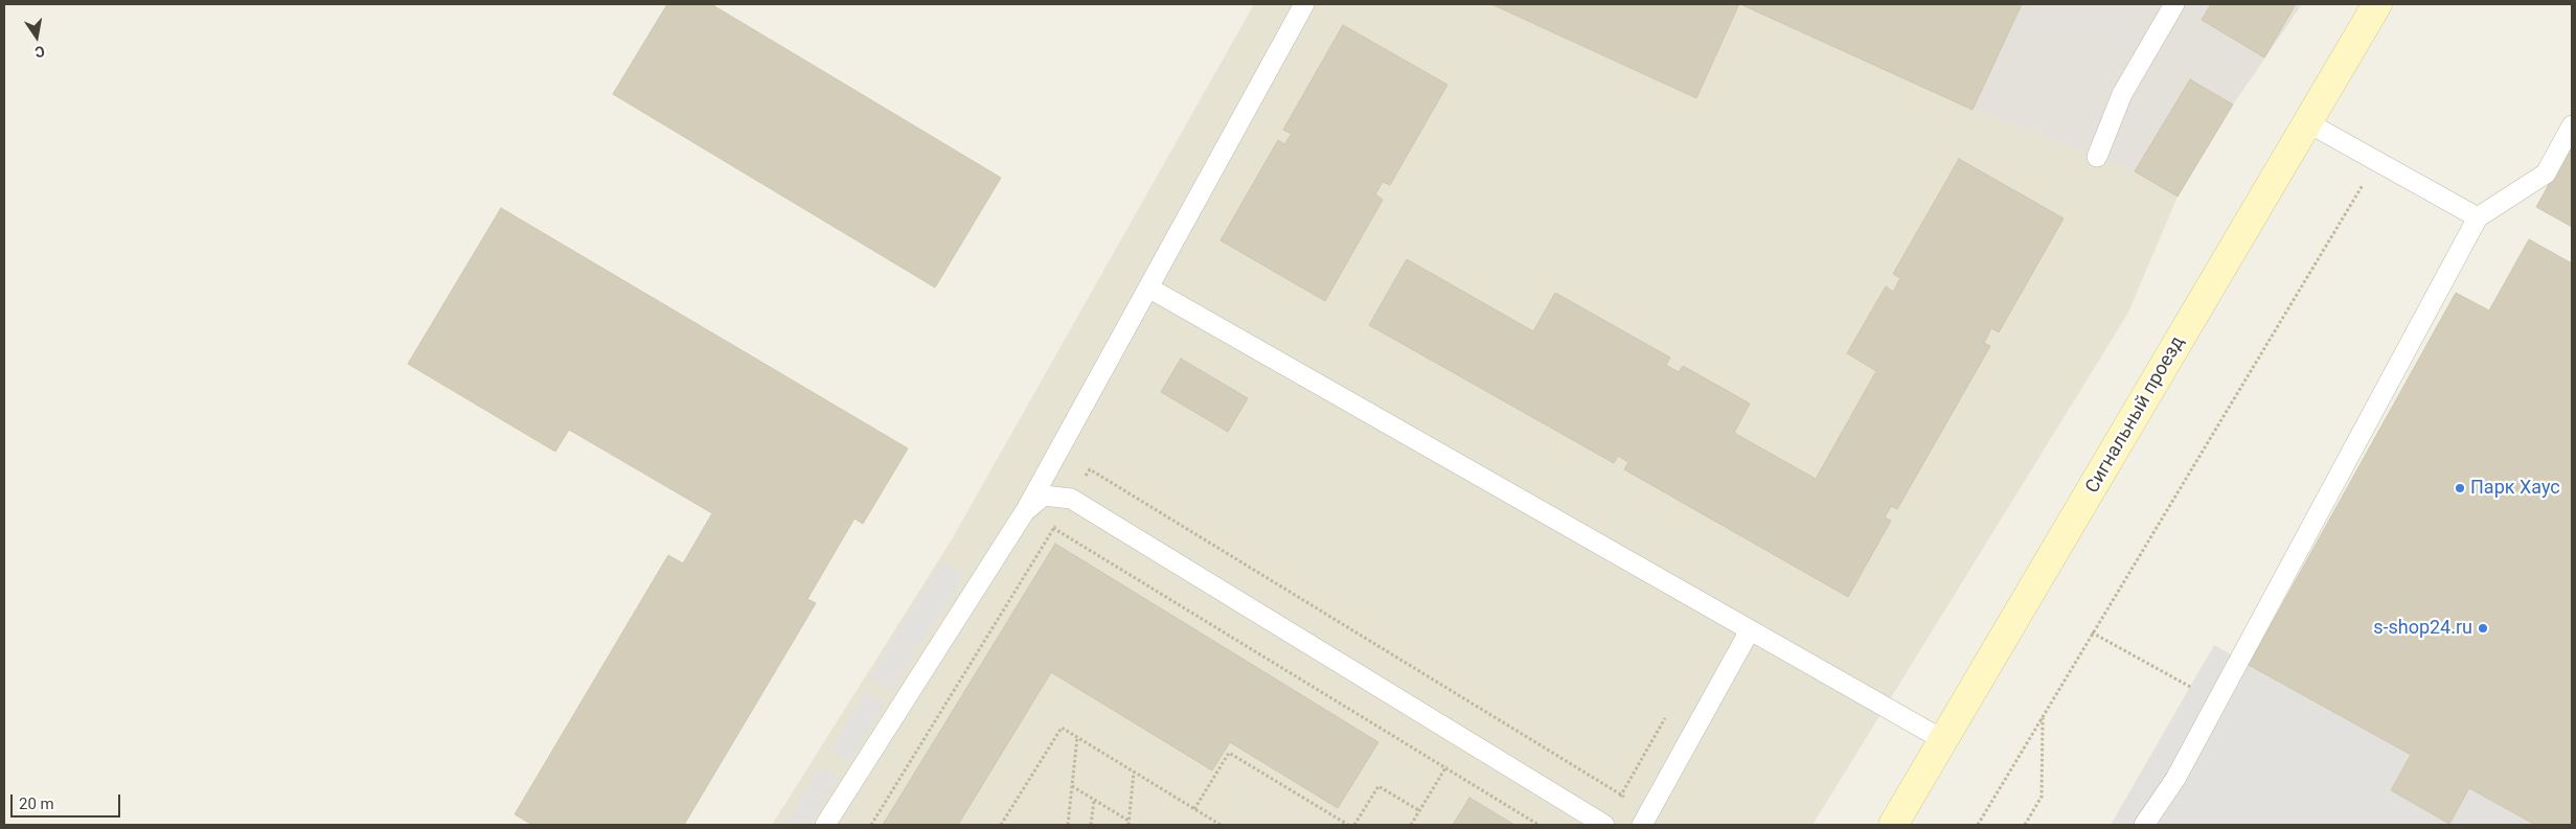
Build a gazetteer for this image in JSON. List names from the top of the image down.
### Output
{
  "streets": {
    "main road": ["Сигнальный проезд"]
  },
  "places": ["Парк Хаус", "s-shop24.ru"],
  "scale_bar": "20 m",
  "north": "bottom"
}
